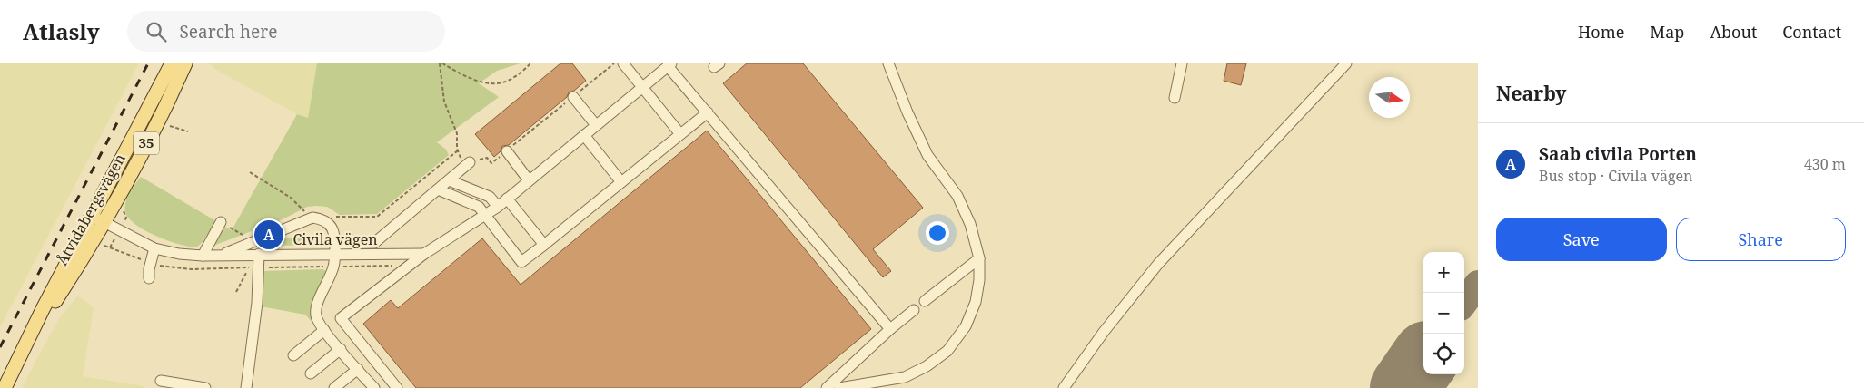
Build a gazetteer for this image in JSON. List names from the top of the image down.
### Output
{
  "streets": {
    "main road": ["35", "Åtvidabergsvägen"],
    "street": ["Civila vägen"]
  },
  "crossings": [
    ["Åtvidabergsvägen", "Civila vägen"]
  ],
  "north": "right",
  "page": {
    "header": "Atlasly",
    "search": "Search here",
    "nav": [
      "Home",
      "Map",
      "About",
      "Contact"
    ],
    "heading": "Nearby",
    "list": [
      {
        "mark": "A",
        "name": "Saab civila Porten",
        "note": "Bus stop · Civila vägen",
        "value": "430 m"
      }
    ],
    "buttons": ["Save", "Share"],
    "pins": "A",
    "map_buttons": ["+", "−"]
  }
}
